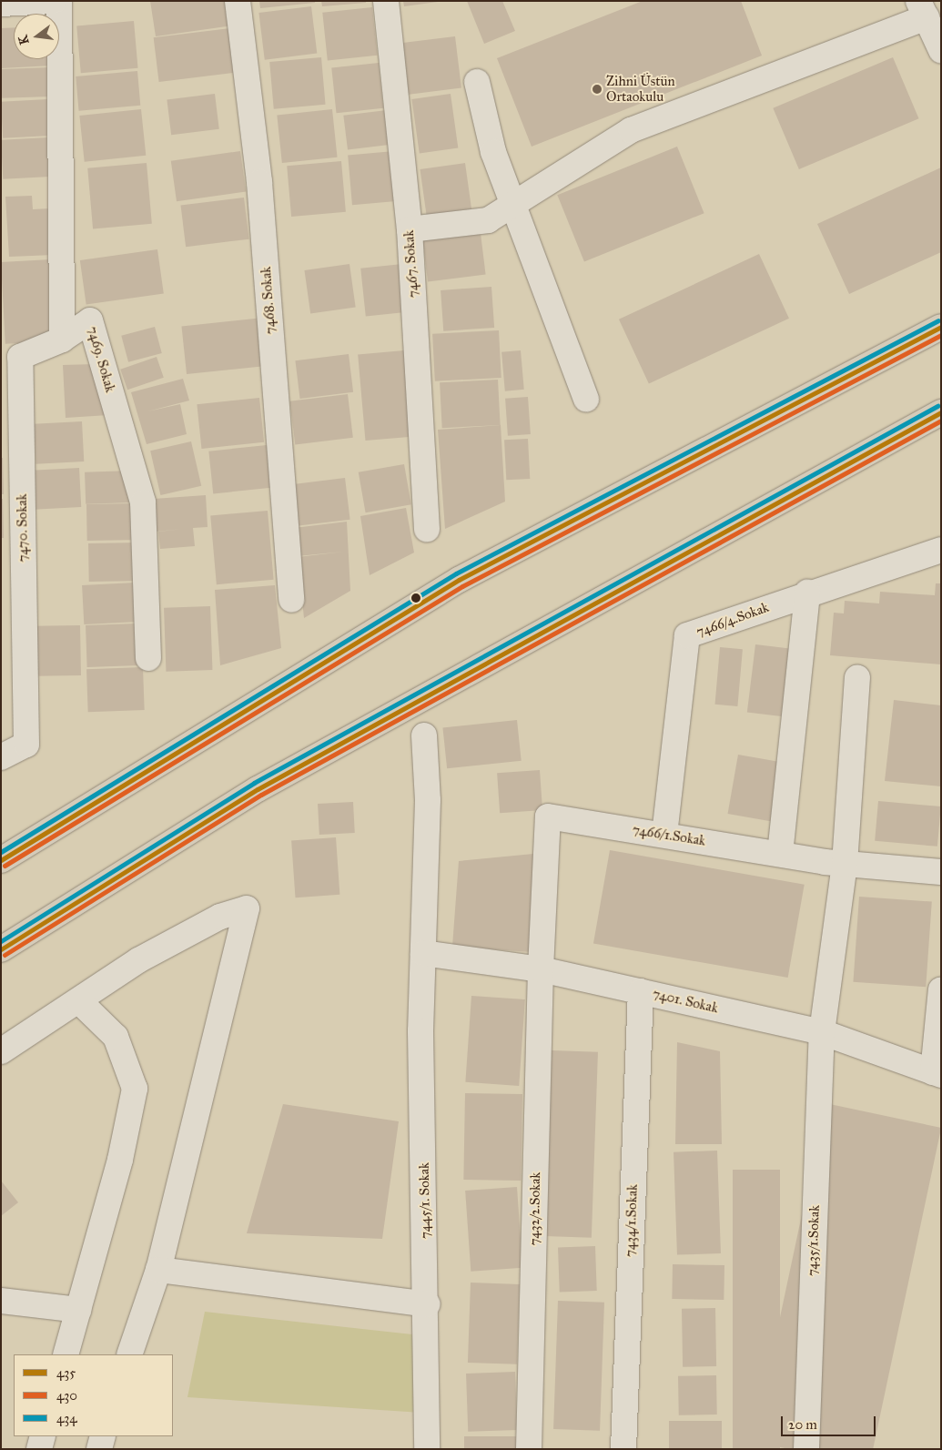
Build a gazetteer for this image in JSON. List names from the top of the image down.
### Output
{
  "streets": {
    "street": [
      "7467. Sokak",
      "7468. Sokak",
      "7469. Sokak",
      "7470. Sokak",
      "7466/4.Sokak",
      "7466/1.Sokak",
      "7401. Sokak",
      "7445/1. Sokak",
      "7432/2.Sokak",
      "7434/1.Sokak",
      "7435/1.Sokak"
    ]
  },
  "crossings": [
    ["7469. Sokak", "7470. Sokak"],
    ["7466/4.Sokak", "7466/1.Sokak"],
    ["7466/1.Sokak", "7401. Sokak"],
    ["7466/1.Sokak", "7432/2.Sokak"],
    ["7466/1.Sokak", "7435/1.Sokak"],
    ["7401. Sokak", "7445/1. Sokak"],
    ["7401. Sokak", "7432/2.Sokak"],
    ["7401. Sokak", "7434/1.Sokak"],
    ["7401. Sokak", "7435/1.Sokak"]
  ],
  "places": ["Zihni Üstün Ortaokulu"],
  "lines": ["transit line 434", "transit line 435", "transit line 430"],
  "legend": ["435", "430", "434"],
  "scale_bar": "20 m",
  "north": "left"
}
